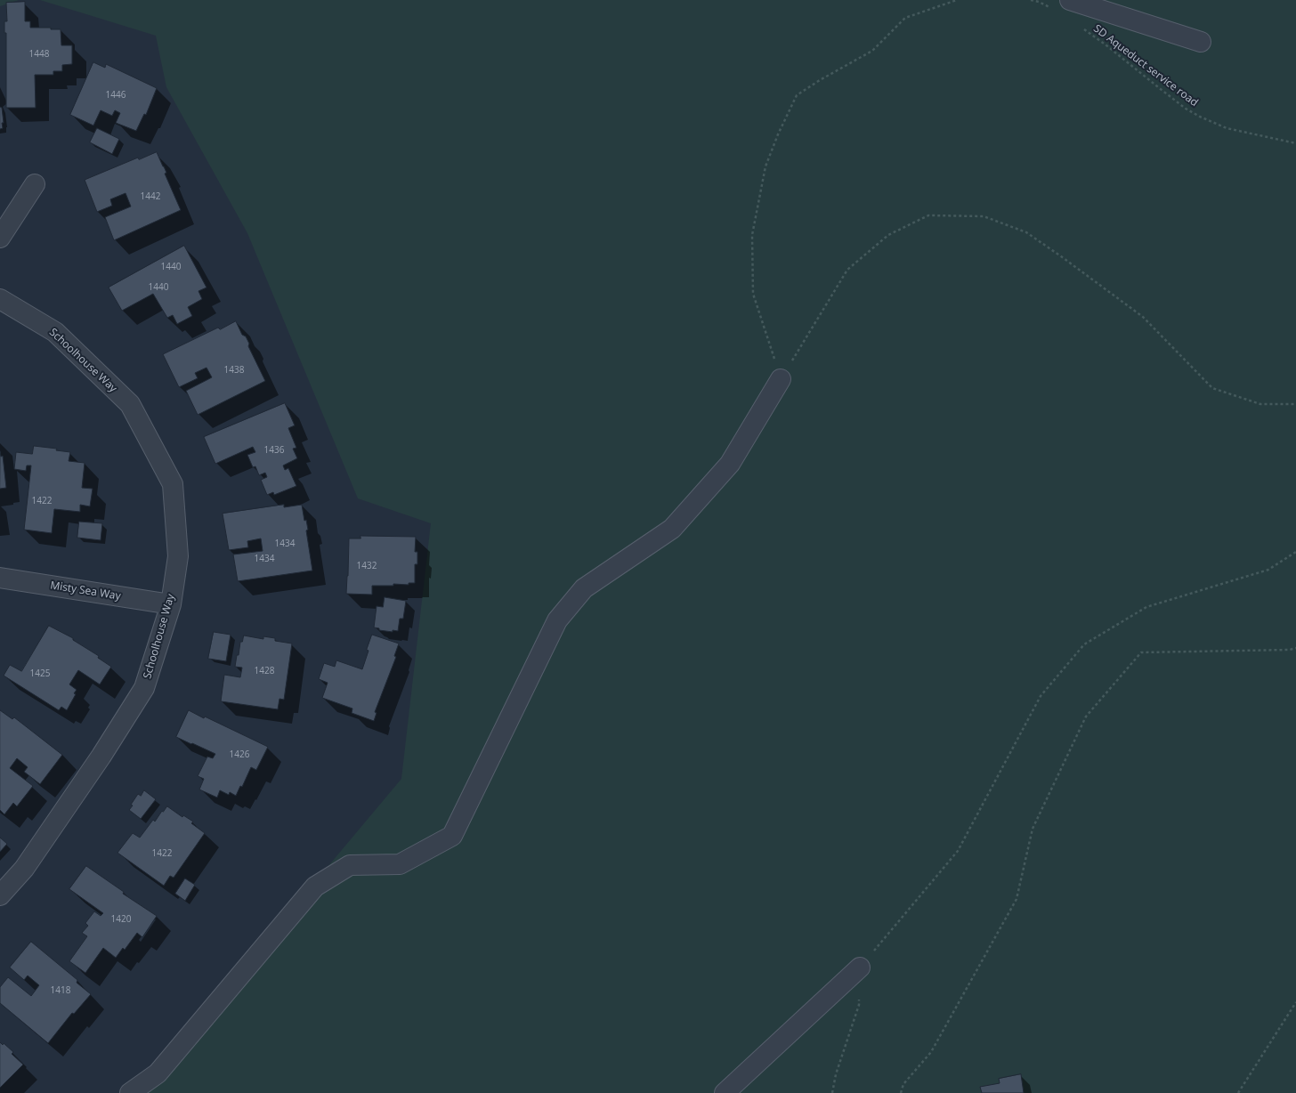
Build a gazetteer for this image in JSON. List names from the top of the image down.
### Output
{
  "streets": {
    "street": ["Schoolhouse Way", "Misty Sea Way"],
    "path": ["SD Aqueduct service road"]
  },
  "crossings": [
    ["Schoolhouse Way", "Misty Sea Way"]
  ],
  "house_numbers": [
    "1448",
    "1446",
    "1442",
    "1440",
    "1440",
    "1438",
    "1436",
    "1422",
    "1434",
    "1434",
    "1432",
    "1428",
    "1425",
    "1426",
    "1422",
    "1420",
    "1418"
  ]
}
